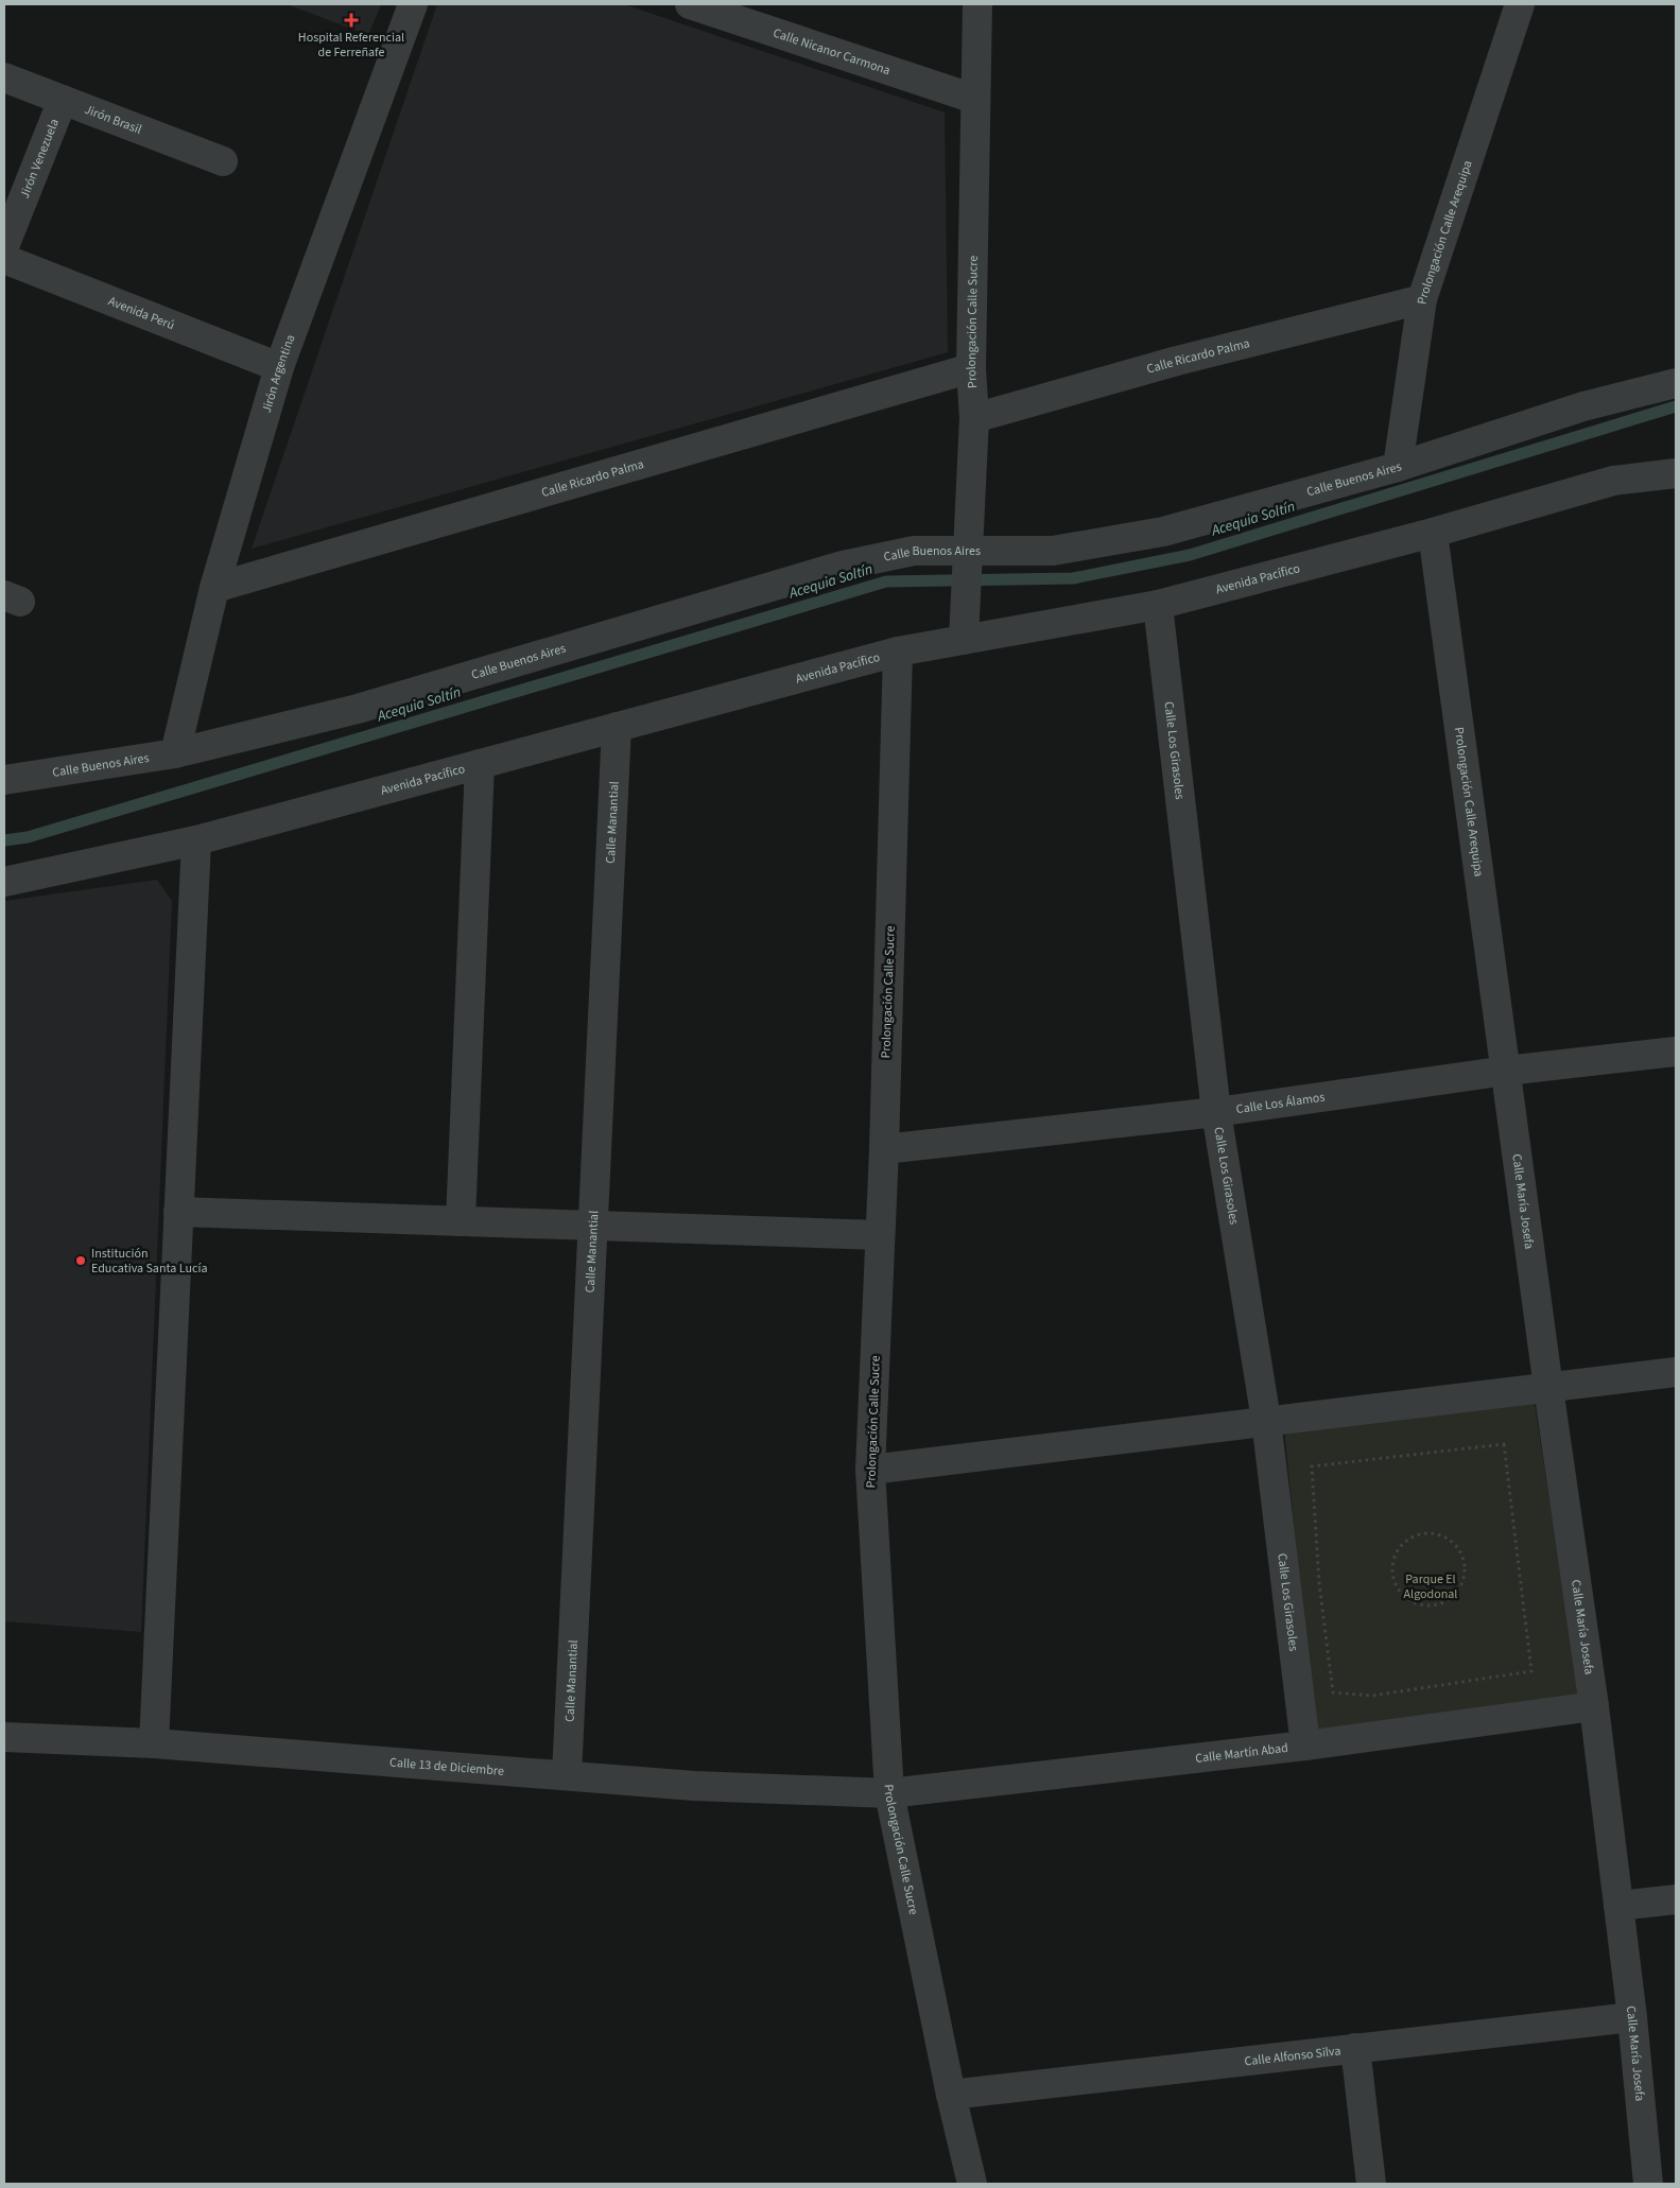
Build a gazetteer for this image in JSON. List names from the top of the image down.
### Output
{
  "streets": {
    "street": [
      "Calle Nicanor Carmona",
      "Jirón Brasil",
      "Jirón Venezuela",
      "Prolongación Calle Arequipa",
      "Avenida Perú",
      "Prolongación Calle Sucre",
      "Calle Ricardo Palma",
      "Jirón Argentina",
      "Calle Buenos Aires",
      "Avenida Pacífico",
      "Calle Los Girasoles",
      "Calle Manantial",
      "Calle Los Álamos",
      "Calle María Josefa",
      "Calle Martín Abad",
      "Calle 13 de Diciembre",
      "Calle Alfonso Silva"
    ]
  },
  "crossings": [
    ["Calle Nicanor Carmona", "Prolongación Calle Sucre"],
    ["Jirón Brasil", "Jirón Venezuela"],
    ["Prolongación Calle Arequipa", "Calle Ricardo Palma"],
    ["Prolongación Calle Arequipa", "Calle Buenos Aires"],
    ["Prolongación Calle Arequipa", "Avenida Pacífico"],
    ["Prolongación Calle Arequipa", "Calle Los Álamos"],
    ["Prolongación Calle Arequipa", "Calle María Josefa"],
    ["Avenida Perú", "Jirón Argentina"],
    ["Prolongación Calle Sucre", "Calle Ricardo Palma"],
    ["Prolongación Calle Sucre", "Calle Buenos Aires"],
    ["Prolongación Calle Sucre", "Avenida Pacífico"],
    ["Prolongación Calle Sucre", "Calle Los Álamos"],
    ["Prolongación Calle Sucre", "Calle Martín Abad"],
    ["Prolongación Calle Sucre", "Calle 13 de Diciembre"],
    ["Prolongación Calle Sucre", "Calle Alfonso Silva"],
    ["Calle Ricardo Palma", "Jirón Argentina"],
    ["Jirón Argentina", "Calle Buenos Aires"],
    ["Avenida Pacífico", "Calle Los Girasoles"],
    ["Avenida Pacífico", "Calle Manantial"],
    ["Calle Los Girasoles", "Calle Los Álamos"],
    ["Calle Los Girasoles", "Calle Martín Abad"],
    ["Calle Manantial", "Calle 13 de Diciembre"],
    ["Calle Los Álamos", "Calle María Josefa"],
    ["Calle María Josefa", "Calle Martín Abad"],
    ["Calle María Josefa", "Calle Alfonso Silva"],
    ["Calle Martín Abad", "Calle 13 de Diciembre"]
  ],
  "water": ["Acequia Soltín"],
  "parks": ["Parque El Algodonal"],
  "places": {
    "health": ["Hospital Referencial de Ferreñafe"],
    "other": ["Institución Educativa Santa Lucía"]
  }
}
